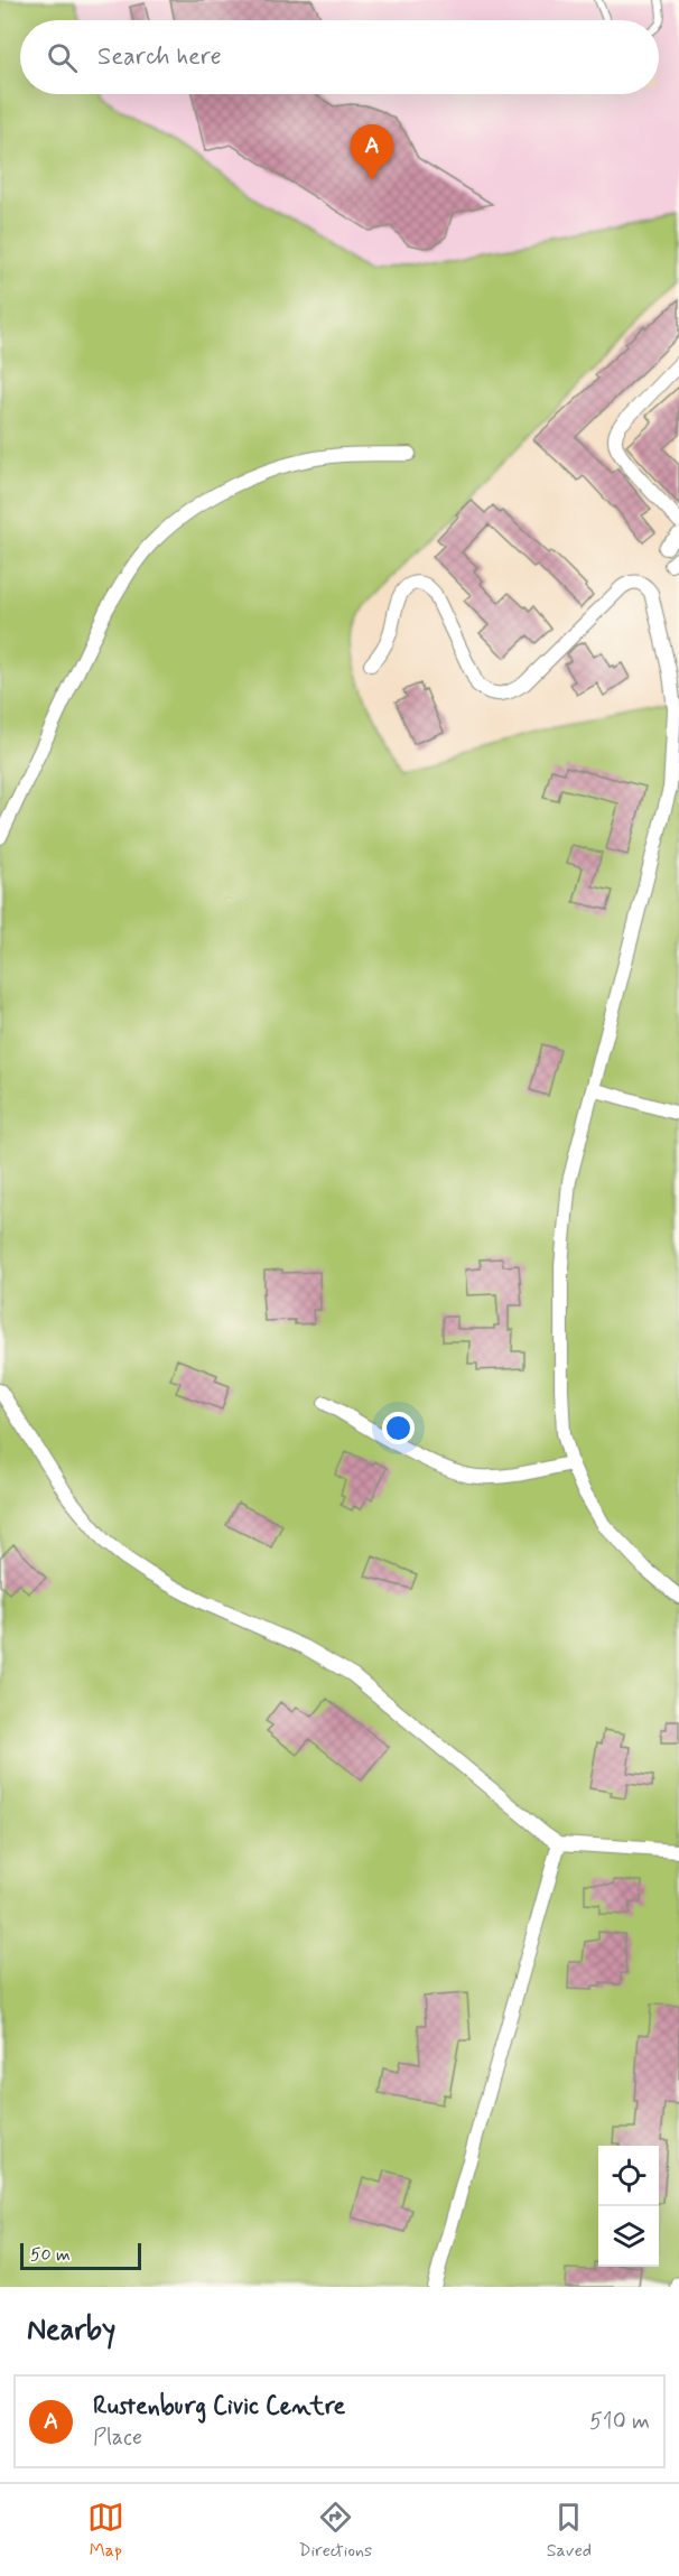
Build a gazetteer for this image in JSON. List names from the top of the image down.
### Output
{
  "scale_bar": "50 m",
  "page": {
    "search": "Search here",
    "pins": "A",
    "scale": "50 m",
    "heading": "Nearby",
    "list": [
      {
        "mark": "A",
        "name": "Rustenburg Civic Centre",
        "note": "Place",
        "value": "510 m"
      }
    ],
    "nav": ["Map", "Directions", "Saved"]
  }
}
